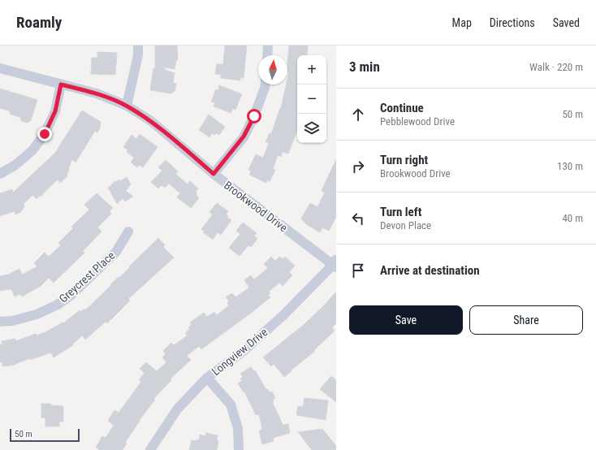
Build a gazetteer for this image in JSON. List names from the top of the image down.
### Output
{
  "streets": {
    "street": ["Brookwood Drive", "Greycrest Place", "Longview Drive"]
  },
  "crossings": [
    ["Brookwood Drive", "Longview Drive"]
  ],
  "scale_bar": "50 m",
  "north": "top",
  "page": {
    "header": "Roamly",
    "nav": ["Map", "Directions", "Saved"],
    "heading": ["3 min", "Walk · 220 m"],
    "map_buttons": ["+", "−"],
    "list": [
      ["Continue", "Pebblewood Drive", "50 m"],
      ["Turn right", "Brookwood Drive", "130 m"],
      ["Turn left", "Devon Place", "40 m"],
      "Arrive at destination"
    ],
    "buttons": ["Save", "Share"],
    "scale": "50 m"
  }
}
